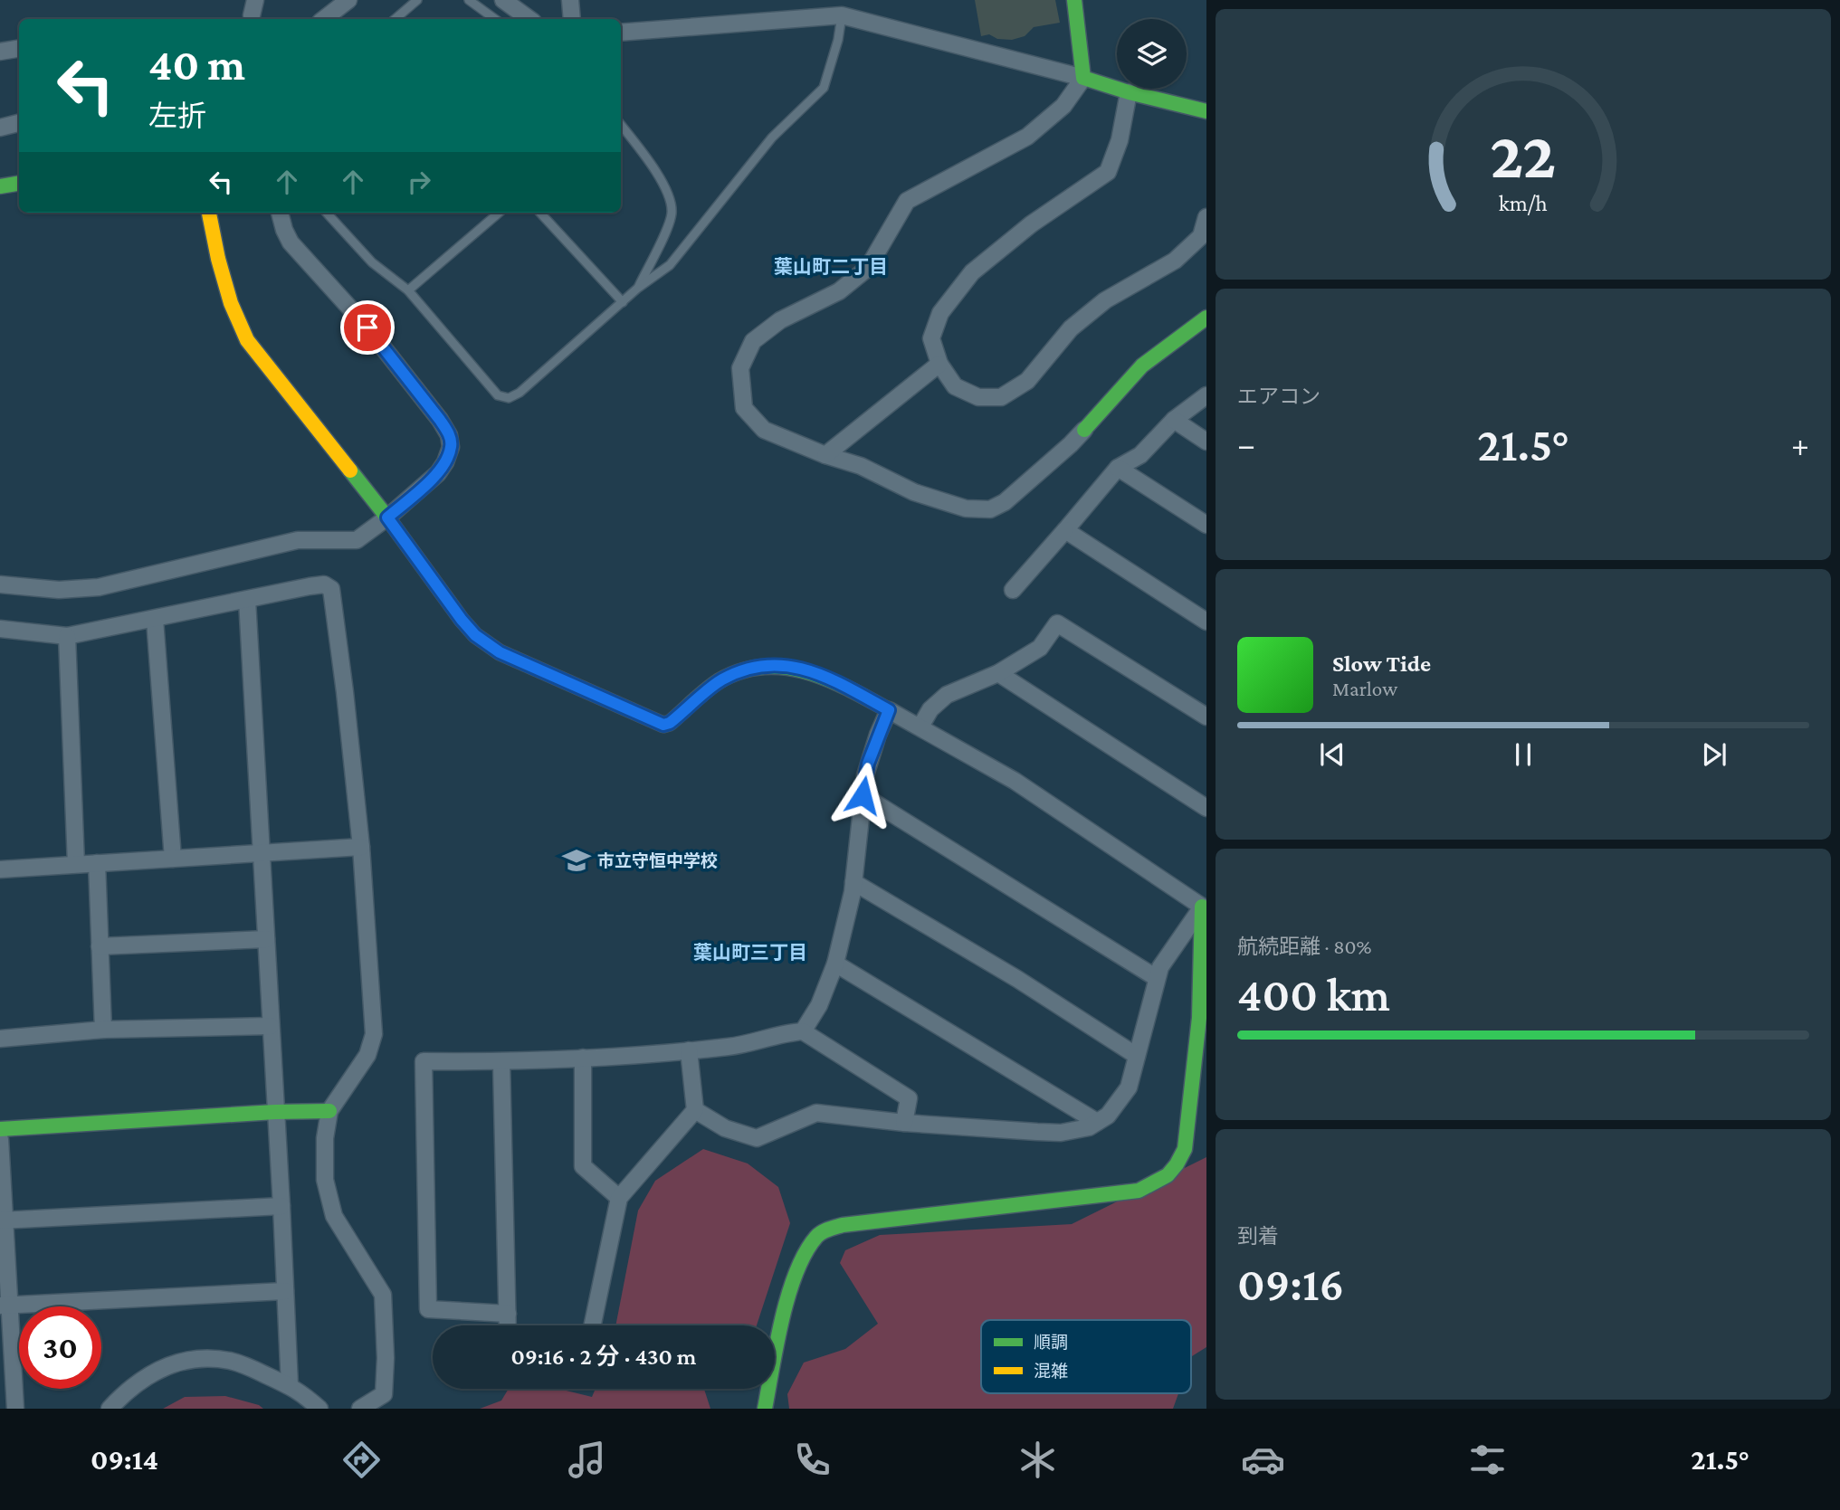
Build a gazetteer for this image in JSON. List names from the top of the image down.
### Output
{
  "districts": ["葉山町二丁目", "葉山町三丁目"],
  "places": {
    "school or university": ["市立守恒中学校"]
  },
  "legend": ["順調", "混雑"],
  "page": {
    "turn": ["40 m", "左折"],
    "tile": [
      "エアコン",
      ["航続距離 · 80%", "400 km"],
      ["到着", "09:16"]
    ],
    "heat": ["−", "21.5°", "+"],
    "song": ["Slow Tide", "Marlow"],
    "limit": "30",
    "trip": "09:16 · 2 分 · 430 m",
    "tabs": ["09:14", "21.5°"],
    "gauge": ["22", "km/h"]
  }
}
